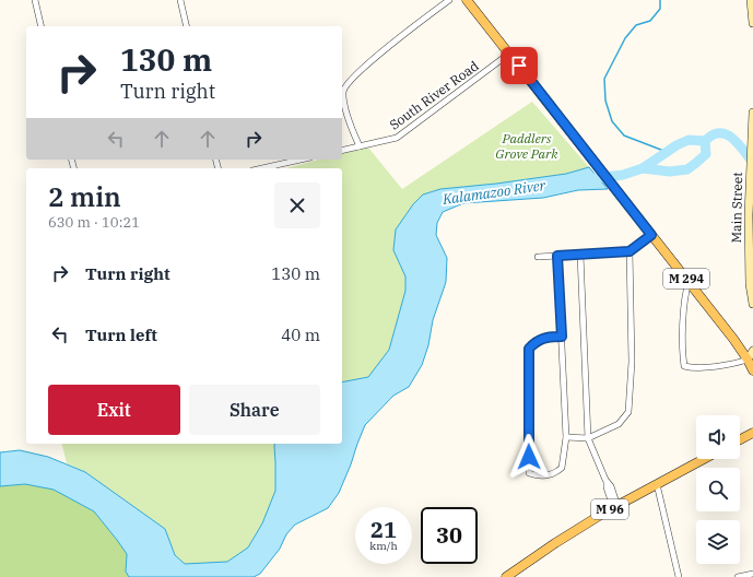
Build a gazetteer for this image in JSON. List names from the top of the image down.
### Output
{
  "streets": {
    "main road": ["M 294", "M 96"],
    "street": ["South River Road", "Main Street"]
  },
  "crossings": [
    ["South River Road", "M 294"]
  ],
  "water": ["Kalamazoo River"],
  "parks": ["Paddlers Grove Park"],
  "page": {
    "turn": ["130 m", "Turn right"],
    "heading": ["2 min", "630 m · 10:21"],
    "list": [
      {
        "name": "Turn right",
        "value": "130 m"
      },
      {
        "name": "Turn left",
        "value": "40 m"
      }
    ],
    "buttons": ["Exit", "Share"],
    "speed": "21 km/h",
    "limit": "30"
  }
}
